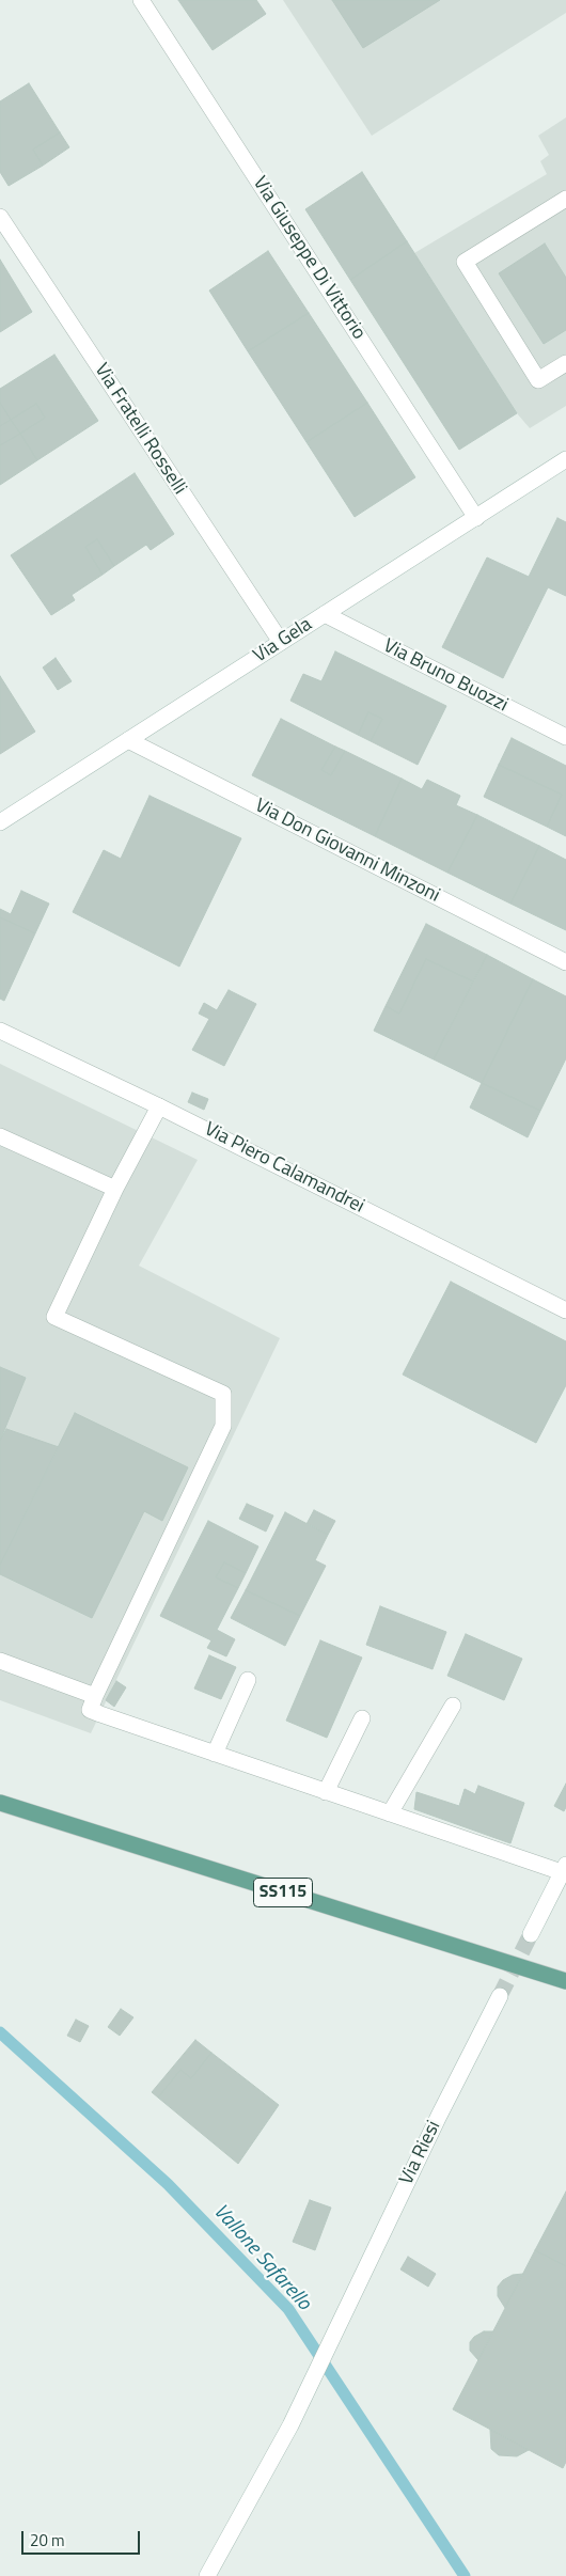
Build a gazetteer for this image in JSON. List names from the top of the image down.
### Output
{
  "streets": {
    "main road": ["SS115"],
    "street": [
      "Via Giuseppe Di Vittorio",
      "Via Fratelli Rosselli",
      "Via Gela",
      "Via Bruno Buozzi",
      "Via Don Giovanni Minzoni",
      "Via Piero Calamandrei",
      "Via Riesi"
    ]
  },
  "crossings": [
    ["Via Giuseppe Di Vittorio", "Via Gela"],
    ["Via Fratelli Rosselli", "Via Gela"],
    ["Via Gela", "Via Bruno Buozzi"],
    ["Via Gela", "Via Don Giovanni Minzoni"]
  ],
  "water": ["Vallone Safarello"],
  "scale_bar": "20 m"
}
